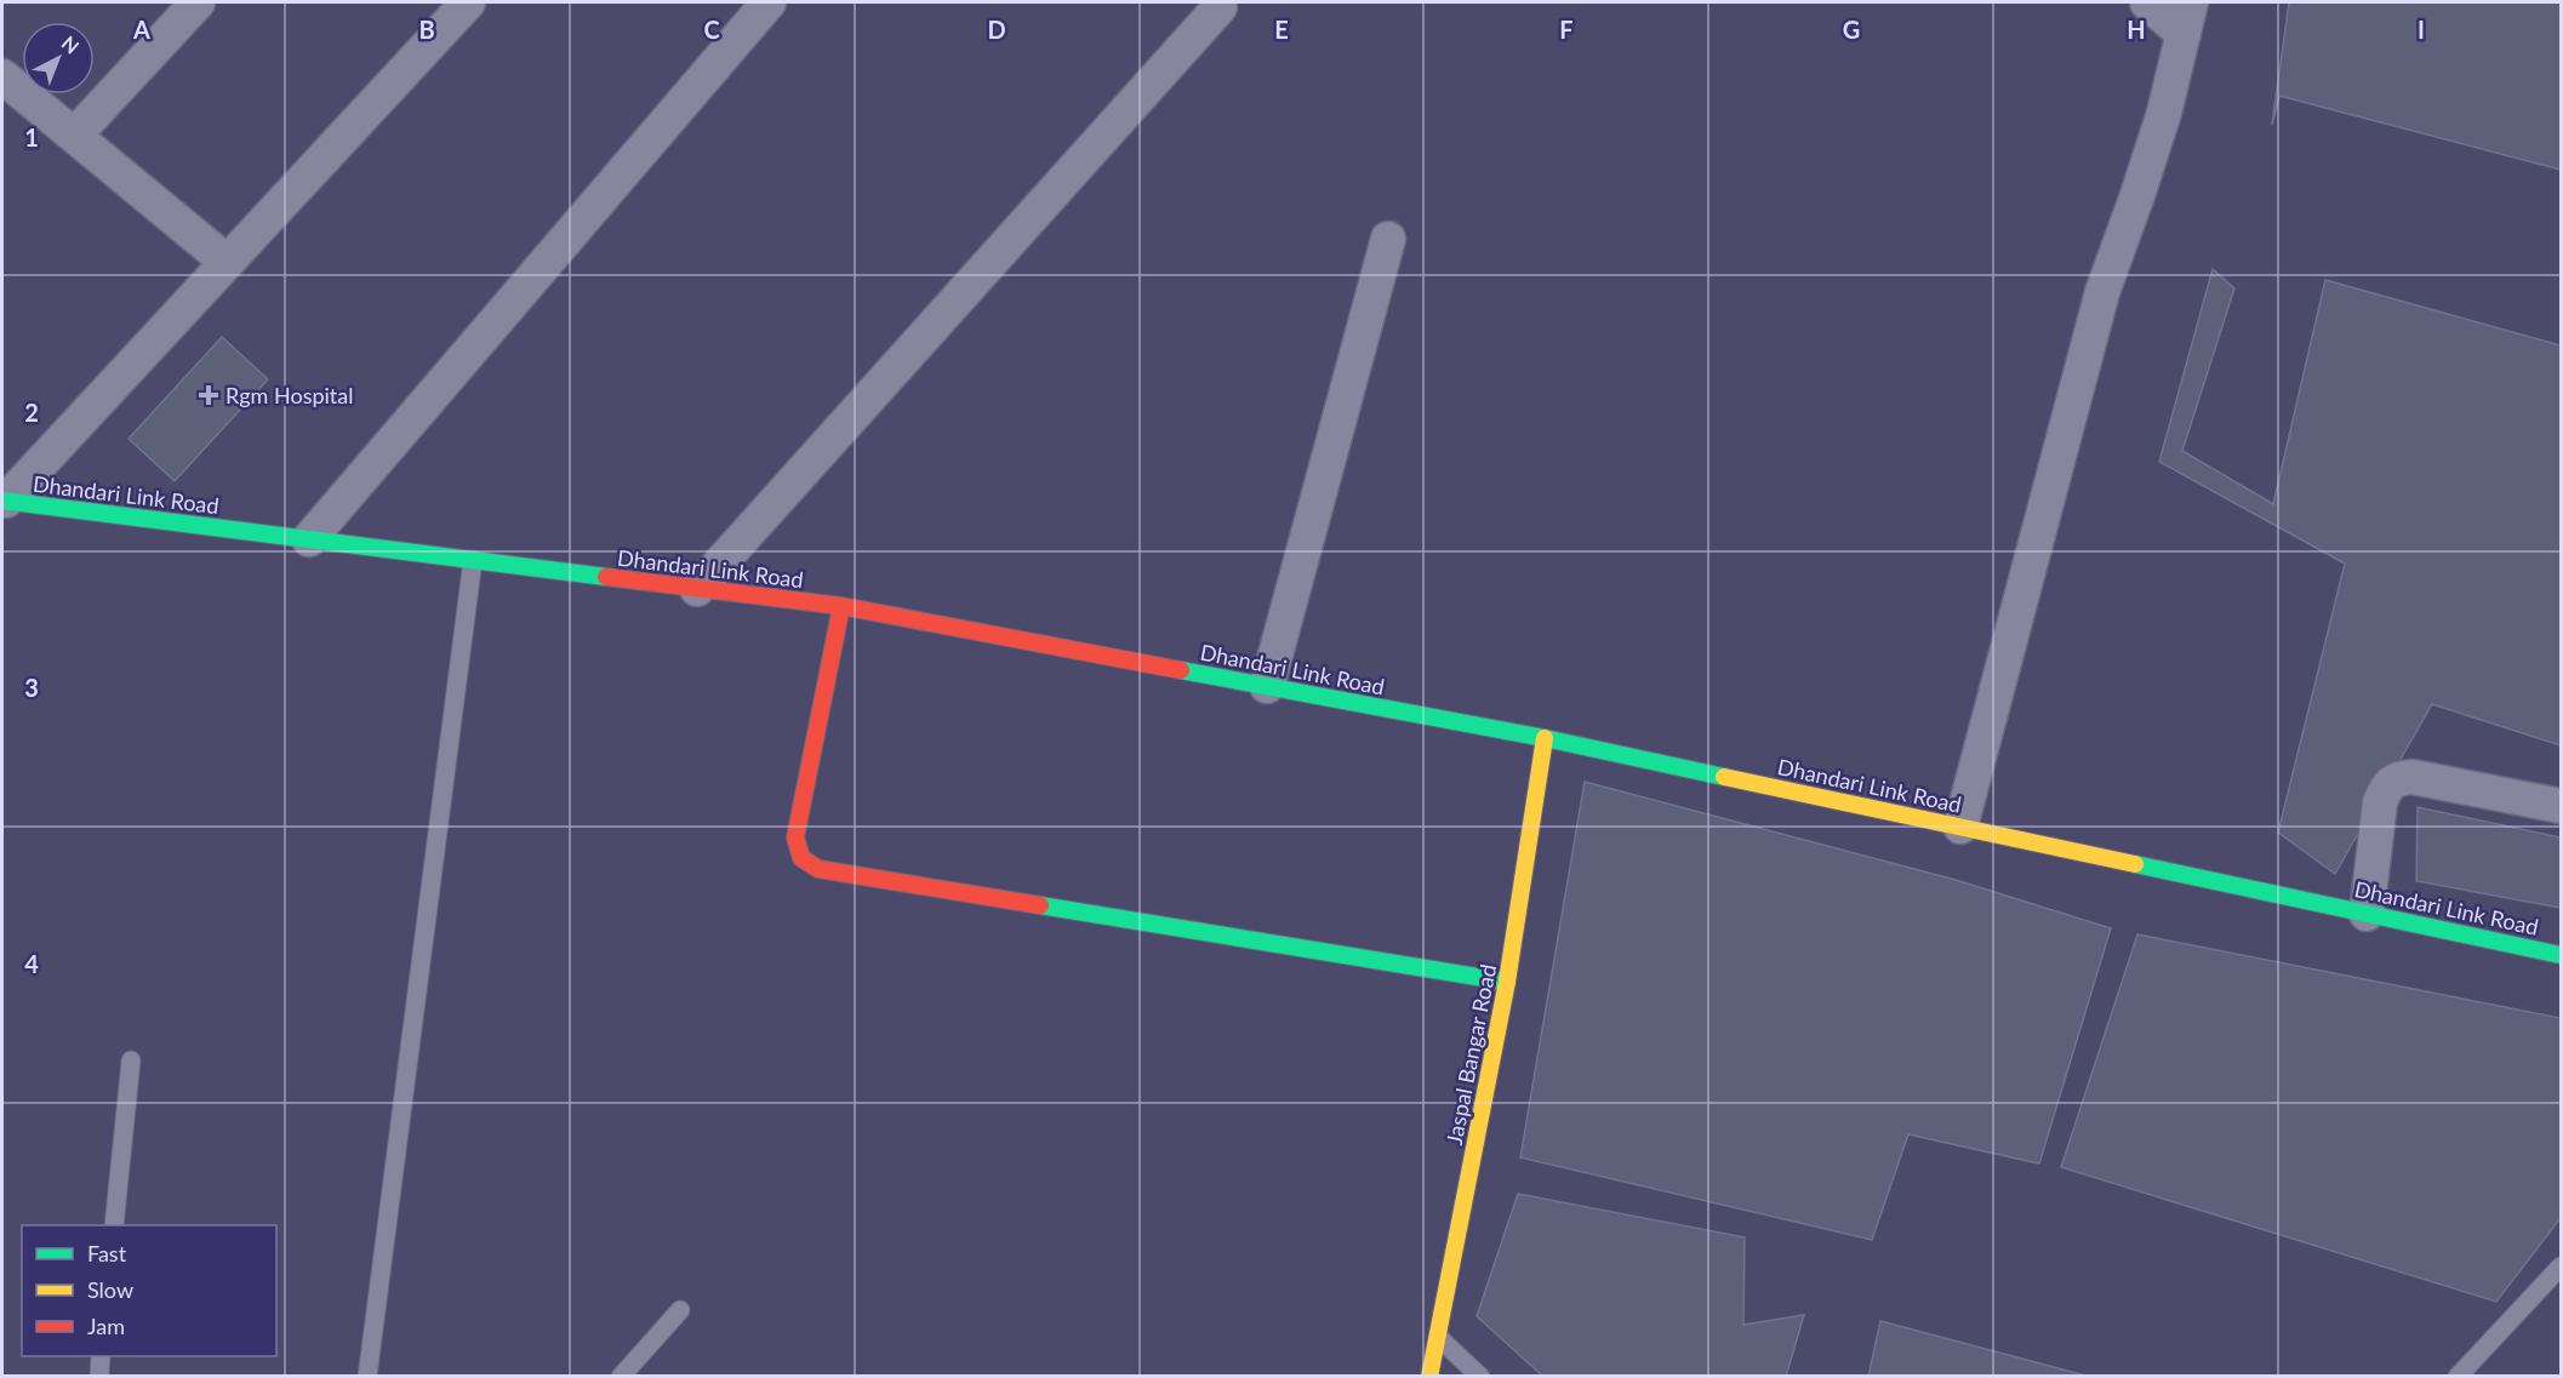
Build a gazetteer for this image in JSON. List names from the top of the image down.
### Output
{
  "streets": {
    "street": ["Dhandari Link Road", "Jaspal Bangar Road"]
  },
  "crossings": [
    ["Dhandari Link Road", "Jaspal Bangar Road"]
  ],
  "places": {
    "health": ["Rgm Hospital"]
  },
  "legend": ["Fast", "Slow", "Jam"],
  "north": "top right",
  "grid": {
    "columns": [
      "A",
      "B",
      "C",
      "D",
      "E",
      "F",
      "G",
      "H",
      "I"
    ],
    "rows": [
      "1",
      "2",
      "3",
      "4"
    ]
  }
}
